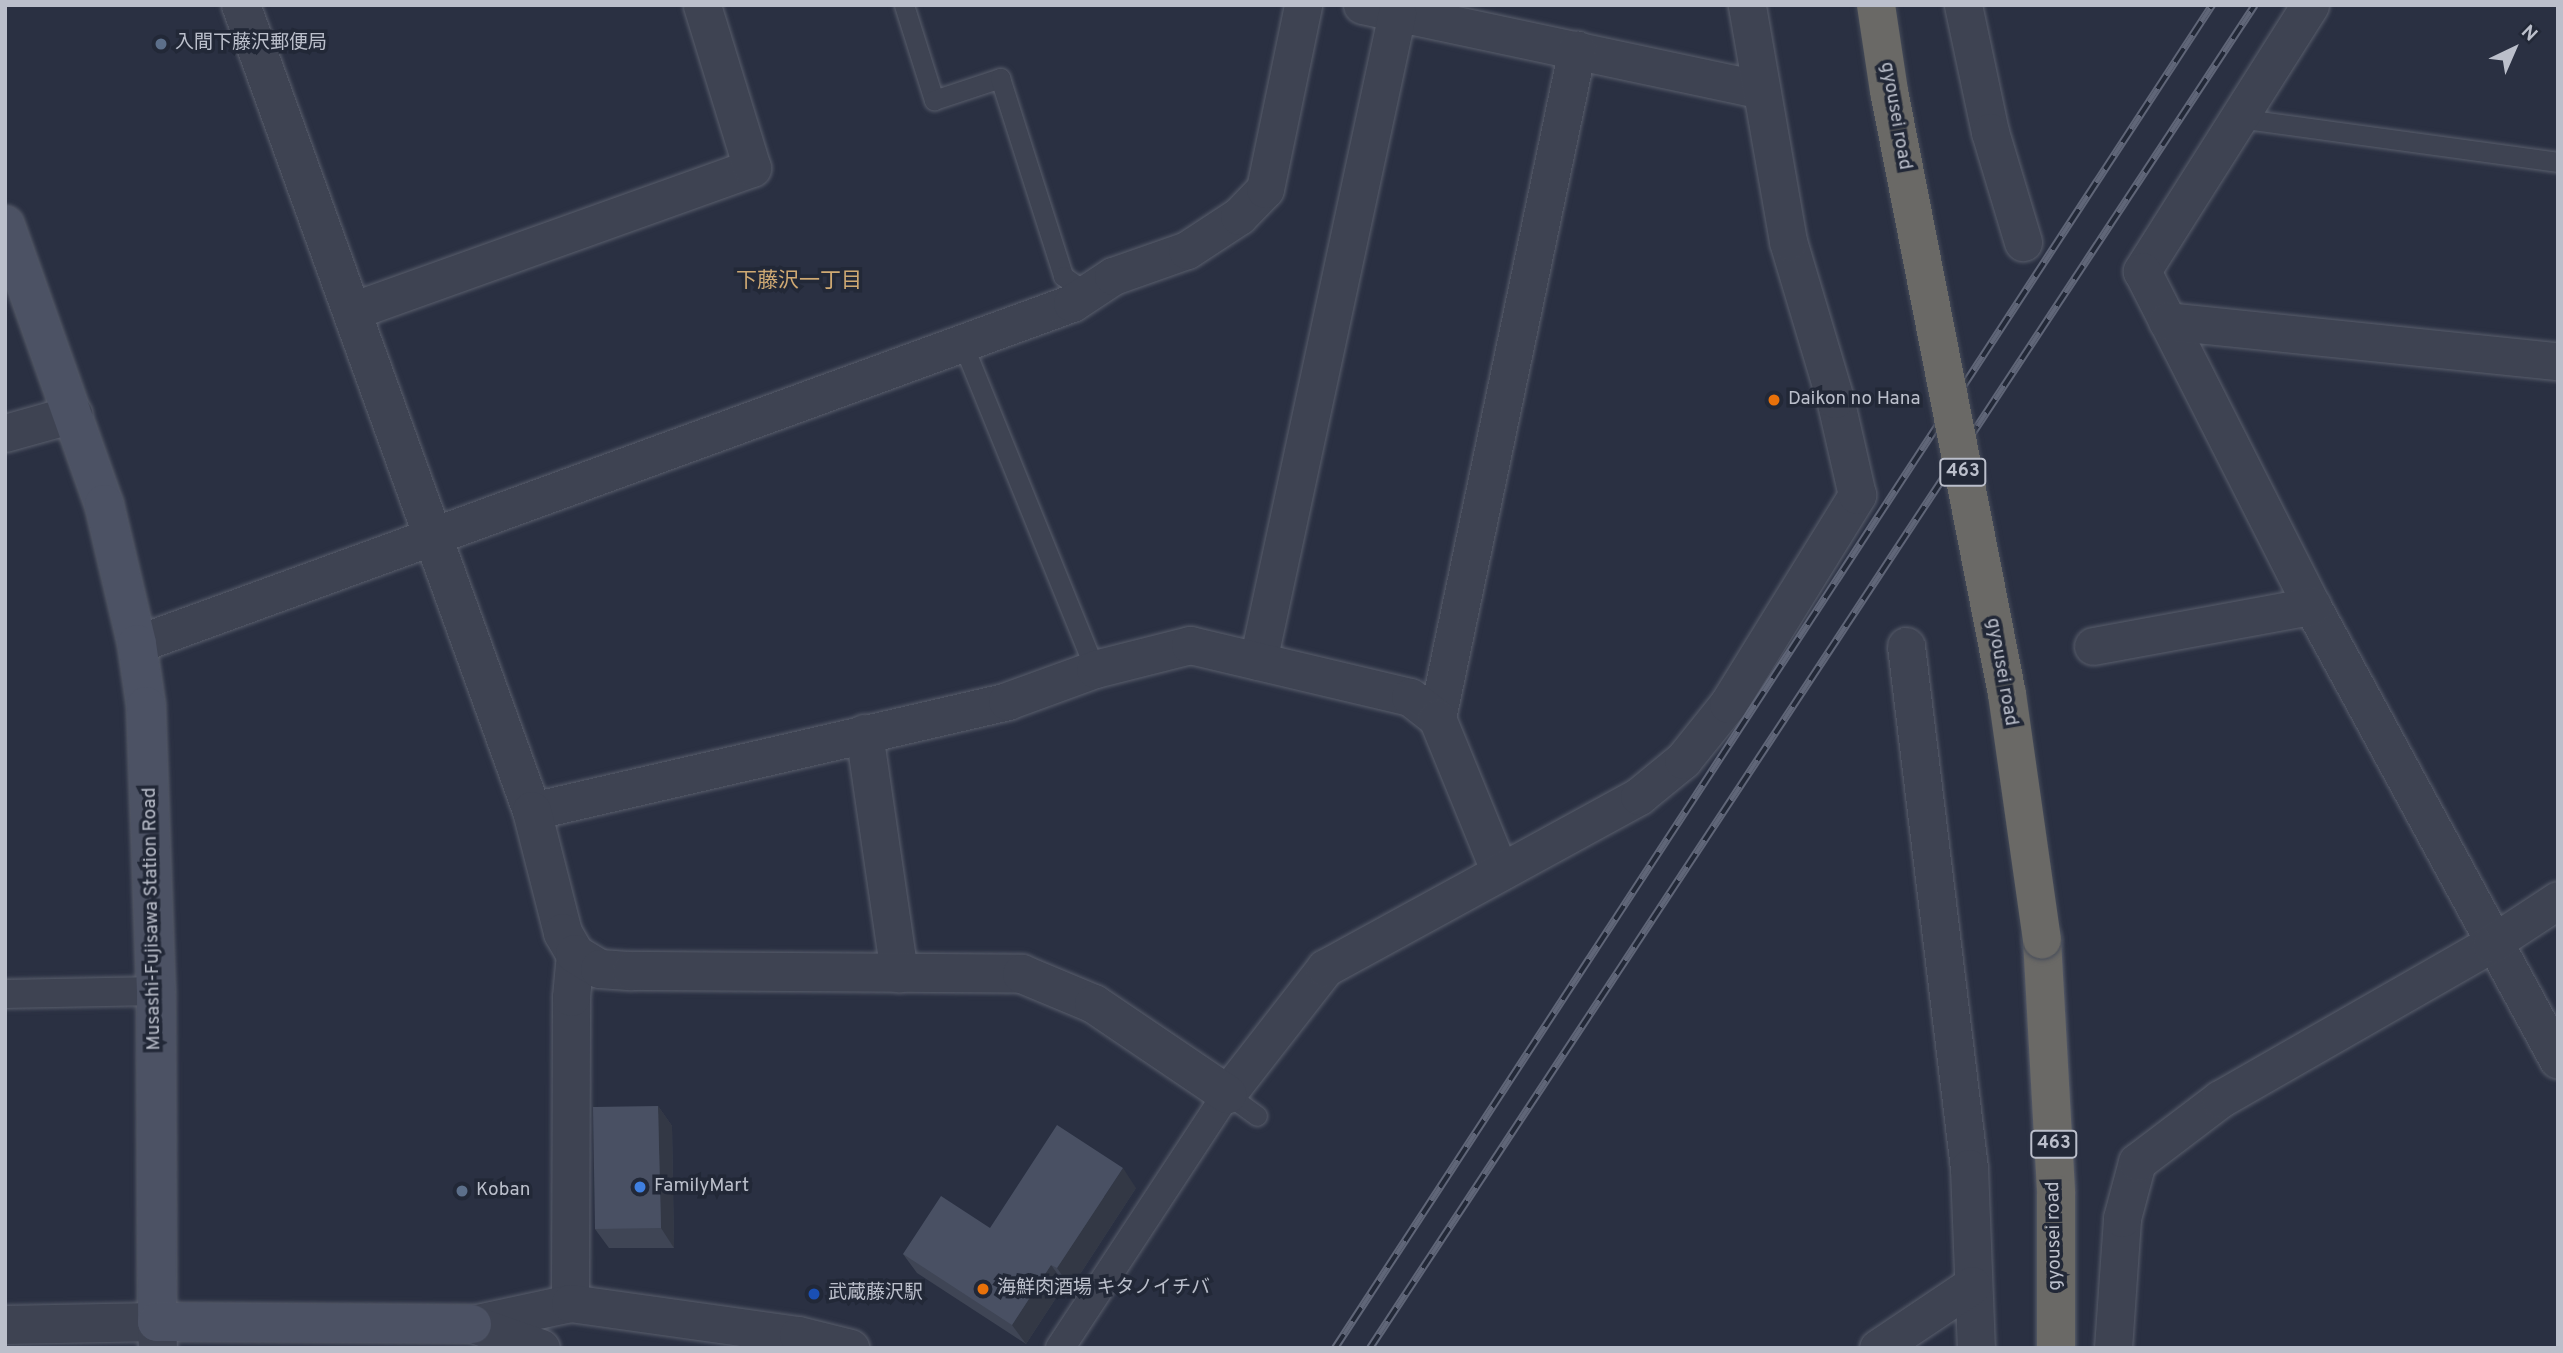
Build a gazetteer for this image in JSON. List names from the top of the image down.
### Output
{
  "streets": {
    "highway": ["gyousei road", "463"],
    "main road": ["Musashi-Fujisawa Station Road"]
  },
  "districts": ["下藤沢一丁目"],
  "places": [
    "入間下藤沢郵便局",
    "Daikon no Hana",
    "FamilyMart",
    "Koban",
    "海鮮肉酒場 キタノイチバ",
    "武蔵藤沢駅"
  ],
  "north": "top right"
}
